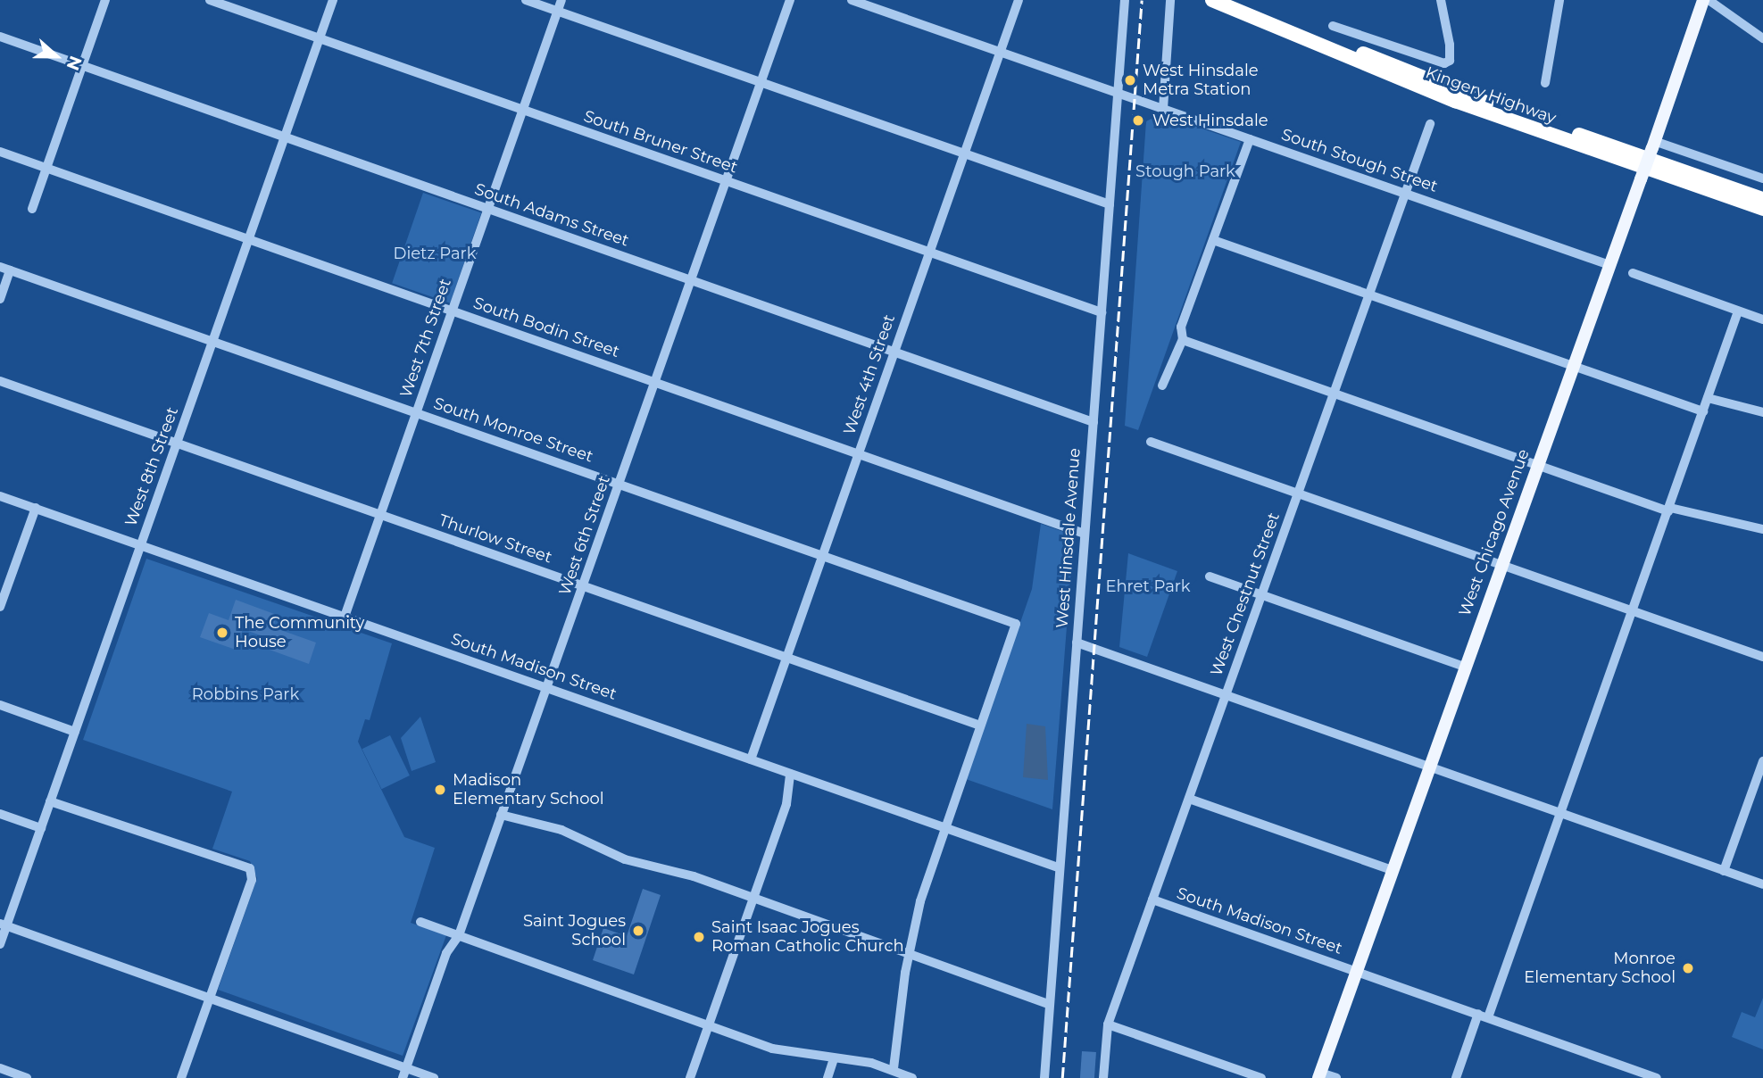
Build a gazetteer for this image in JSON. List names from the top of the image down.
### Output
{
  "streets": {
    "highway": ["Kingery Highway"],
    "main road": ["West Chicago Avenue"],
    "street": [
      "South Bruner Street",
      "South Stough Street",
      "South Adams Street",
      "South Bodin Street",
      "West 7th Street",
      "West 4th Street",
      "South Monroe Street",
      "West 8th Street",
      "West 6th Street",
      "West Hinsdale Avenue",
      "Thurlow Street",
      "West Chestnut Street",
      "South Madison Street"
    ]
  },
  "crossings": [
    ["South Bruner Street", "West 7th Street"],
    ["South Bruner Street", "West 4th Street"],
    ["South Bruner Street", "West 8th Street"],
    ["South Bruner Street", "West 6th Street"],
    ["South Bruner Street", "West Hinsdale Avenue"],
    ["South Stough Street", "West 4th Street"],
    ["South Stough Street", "West Chicago Avenue"],
    ["South Stough Street", "West Hinsdale Avenue"],
    ["South Stough Street", "West Chestnut Street"],
    ["South Adams Street", "West 7th Street"],
    ["South Adams Street", "West 4th Street"],
    ["South Adams Street", "West 8th Street"],
    ["South Adams Street", "West 6th Street"],
    ["South Adams Street", "West Hinsdale Avenue"],
    ["South Bodin Street", "West 7th Street"],
    ["South Bodin Street", "West 4th Street"],
    ["South Bodin Street", "West 8th Street"],
    ["South Bodin Street", "West 6th Street"],
    ["South Bodin Street", "West Hinsdale Avenue"],
    ["West 7th Street", "South Monroe Street"],
    ["West 7th Street", "Thurlow Street"],
    ["West 7th Street", "South Madison Street"],
    ["West 4th Street", "South Monroe Street"],
    ["West 4th Street", "Thurlow Street"],
    ["West 4th Street", "South Madison Street"],
    ["South Monroe Street", "West 8th Street"],
    ["South Monroe Street", "West 6th Street"],
    ["South Monroe Street", "Thurlow Street"],
    ["West 8th Street", "Thurlow Street"],
    ["West 8th Street", "South Madison Street"],
    ["West Chicago Avenue", "South Madison Street"],
    ["West 6th Street", "Thurlow Street"],
    ["West 6th Street", "South Madison Street"],
    ["West Hinsdale Avenue", "South Madison Street"],
    ["West Chestnut Street", "South Madison Street"]
  ],
  "parks": [
    "Stough Park",
    "Dietz Park",
    "Ehret Park",
    "Robbins Park"
  ],
  "places": [
    "West Hinsdale Metra Station",
    "West Hinsdale",
    "The Community House",
    "Madison Elementary School",
    "Saint Jogues School",
    "Saint Isaac Jogues Roman Catholic Church",
    "Monroe Elementary School"
  ],
  "north": "right"
}
